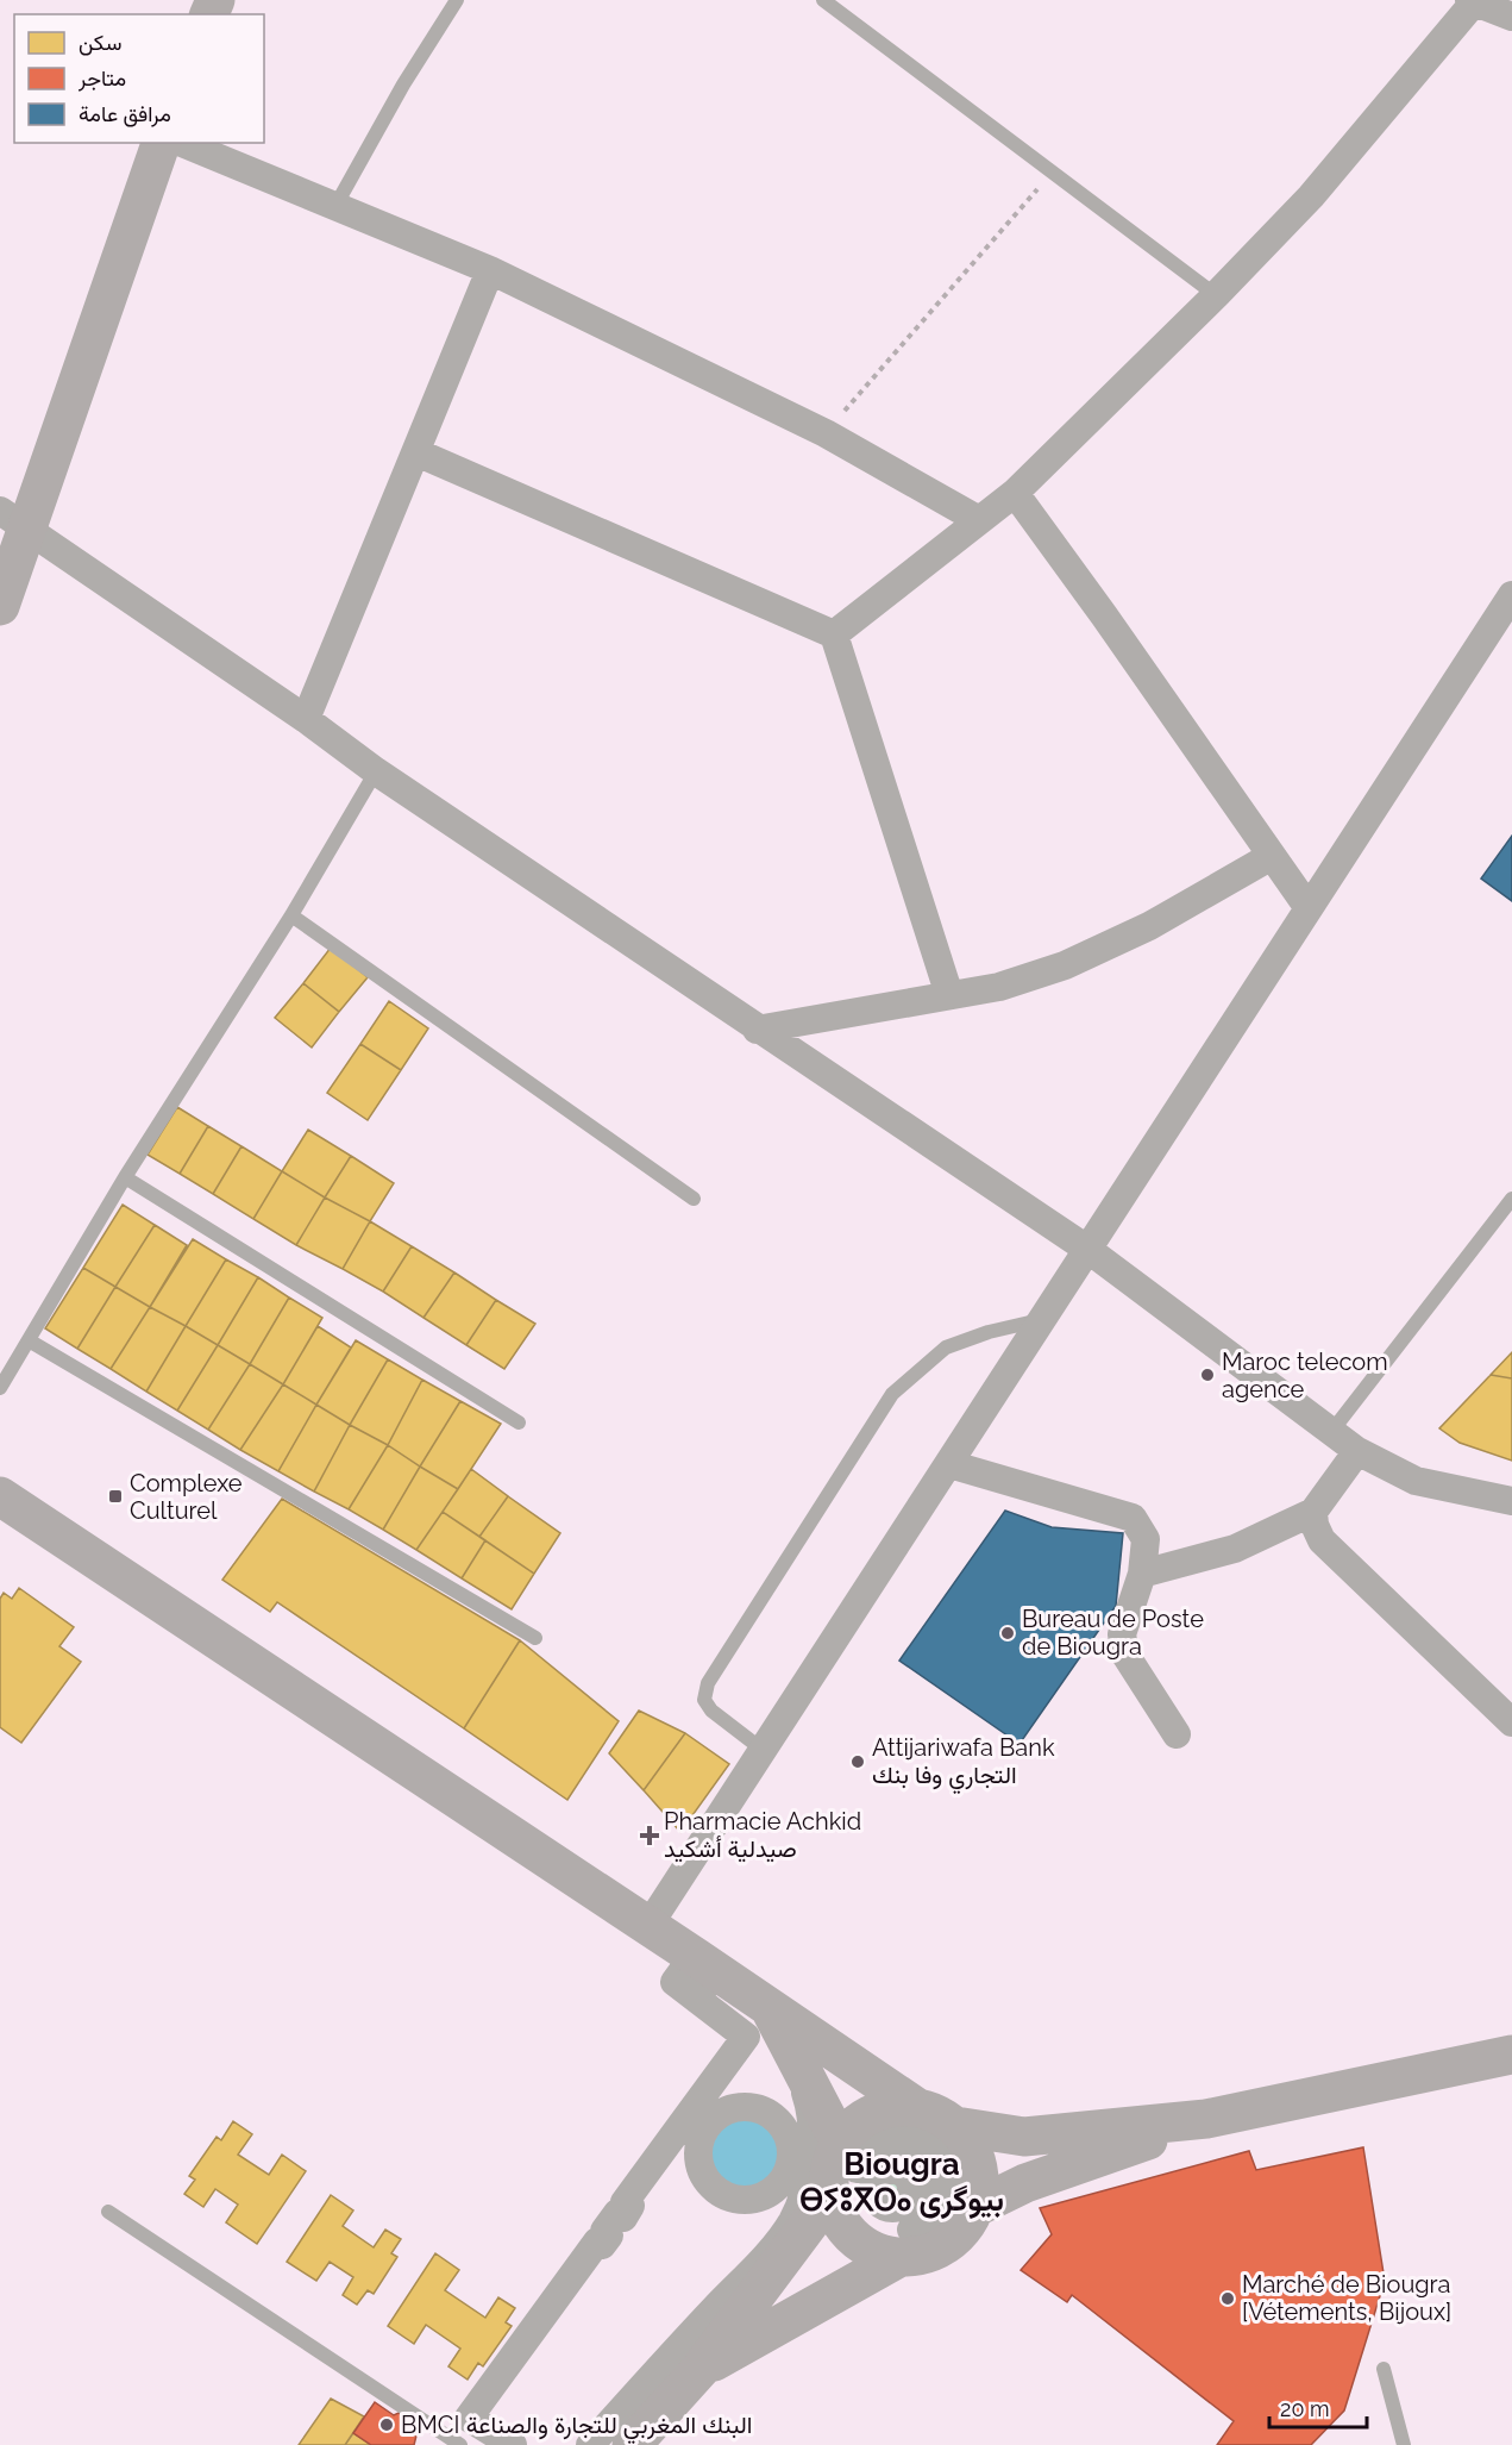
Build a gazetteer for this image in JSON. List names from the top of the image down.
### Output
{
  "districts": ["Biougra ⴱⵢⵓⴳⵔⴰ بيوگرى"],
  "places": {
    "other": [
      "Maroc telecom agence",
      "Bureau de Poste de Biougra",
      "Attijariwafa Bank التجاري وفا بنك",
      "Marché de Biougra [Vétements, Bijoux]",
      "BMCI البنك المغربي للتجارة والصناعة"
    ],
    "transit": ["Complexe Culturel"],
    "health": ["Pharmacie Achkid صيدلية أشكيد"]
  },
  "legend": ["سكن", "متاجر", "مرافق عامة"],
  "scale_bar": "20 m"
}
